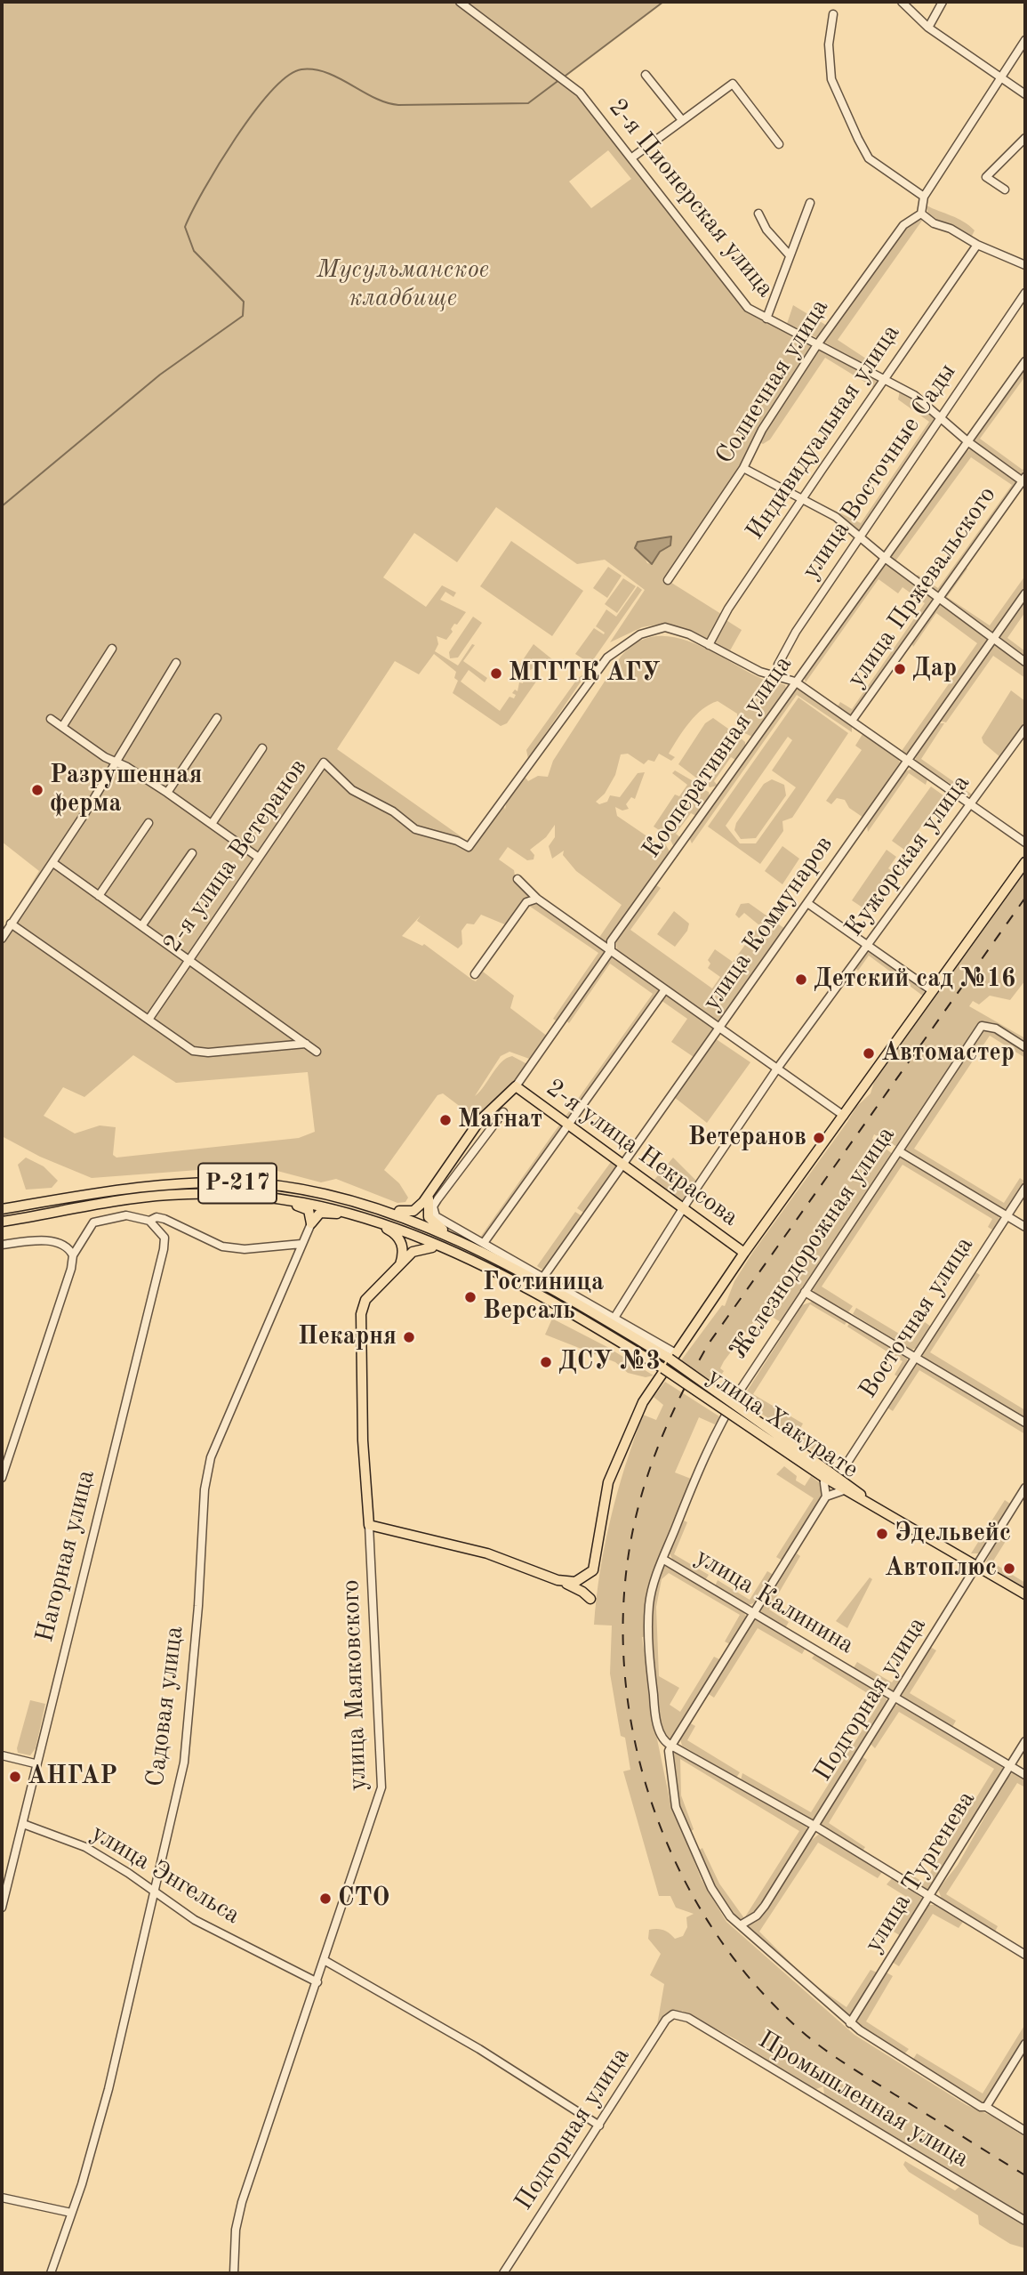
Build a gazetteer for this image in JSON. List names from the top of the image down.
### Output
{
  "streets": {
    "main road": [
      "Кооперативная улица",
      "2-я улица Некрасова",
      "Р-217",
      "Железнодорожная улица",
      "улица Хакурате",
      "улица Маяковского"
    ],
    "street": [
      "2-я Пионерская улица",
      "Солнечная улица",
      "Индивидуальная улица",
      "улица Восточные Сады",
      "улица Пржевальского",
      "2-я улица Ветеранов",
      "Кужорская улица",
      "улица Коммунаров",
      "Восточная улица",
      "Нагорная улица",
      "улица Калинина",
      "Подгорная улица",
      "Садовая улица",
      "улица Тургенева",
      "улица Энгельса",
      "Промышленная улица"
    ]
  },
  "crossings": [
    ["2-я Пионерская улица", "Солнечная улица"],
    ["2-я Пионерская улица", "Индивидуальная улица"],
    ["2-я Пионерская улица", "улица Восточные Сады"],
    ["2-я Пионерская улица", "улица Пржевальского"],
    ["2-я Пионерская улица", "Кооперативная улица"],
    ["Индивидуальная улица", "2-я улица Ветеранов"],
    ["Кооперативная улица", "2-я улица Некрасова"],
    ["Кужорская улица", "2-я улица Некрасова"],
    ["улица Коммунаров", "2-я улица Некрасова"],
    ["2-я улица Некрасова", "Железнодорожная улица"],
    ["Р-217", "Железнодорожная улица"],
    ["Р-217", "улица Хакурате"],
    ["Железнодорожная улица", "улица Хакурате"],
    ["Железнодорожная улица", "улица Калинина"],
    ["Железнодорожная улица", "Подгорная улица"],
    ["Железнодорожная улица", "улица Тургенева"],
    ["улица Хакурате", "Подгорная улица"],
    ["Нагорная улица", "улица Энгельса"],
    ["улица Калинина", "Подгорная улица"],
    ["улица Калинина", "улица Тургенева"],
    ["улица Маяковского", "улица Энгельса"],
    ["Подгорная улица", "Промышленная улица"],
    ["Садовая улица", "улица Энгельса"]
  ],
  "parks": ["Мусульманское кладбище"],
  "places": [
    "Дар",
    "МГГТК АГУ",
    "Разрушенная ферма",
    "Детский сад №16",
    "Автомастер",
    "Магнат",
    "Ветеранов",
    "Гостиница Версаль",
    "Пекарня",
    "ДСУ №3",
    "Эдельвейс",
    "Автоплюс",
    "АНГАР",
    "СТО"
  ]
}
